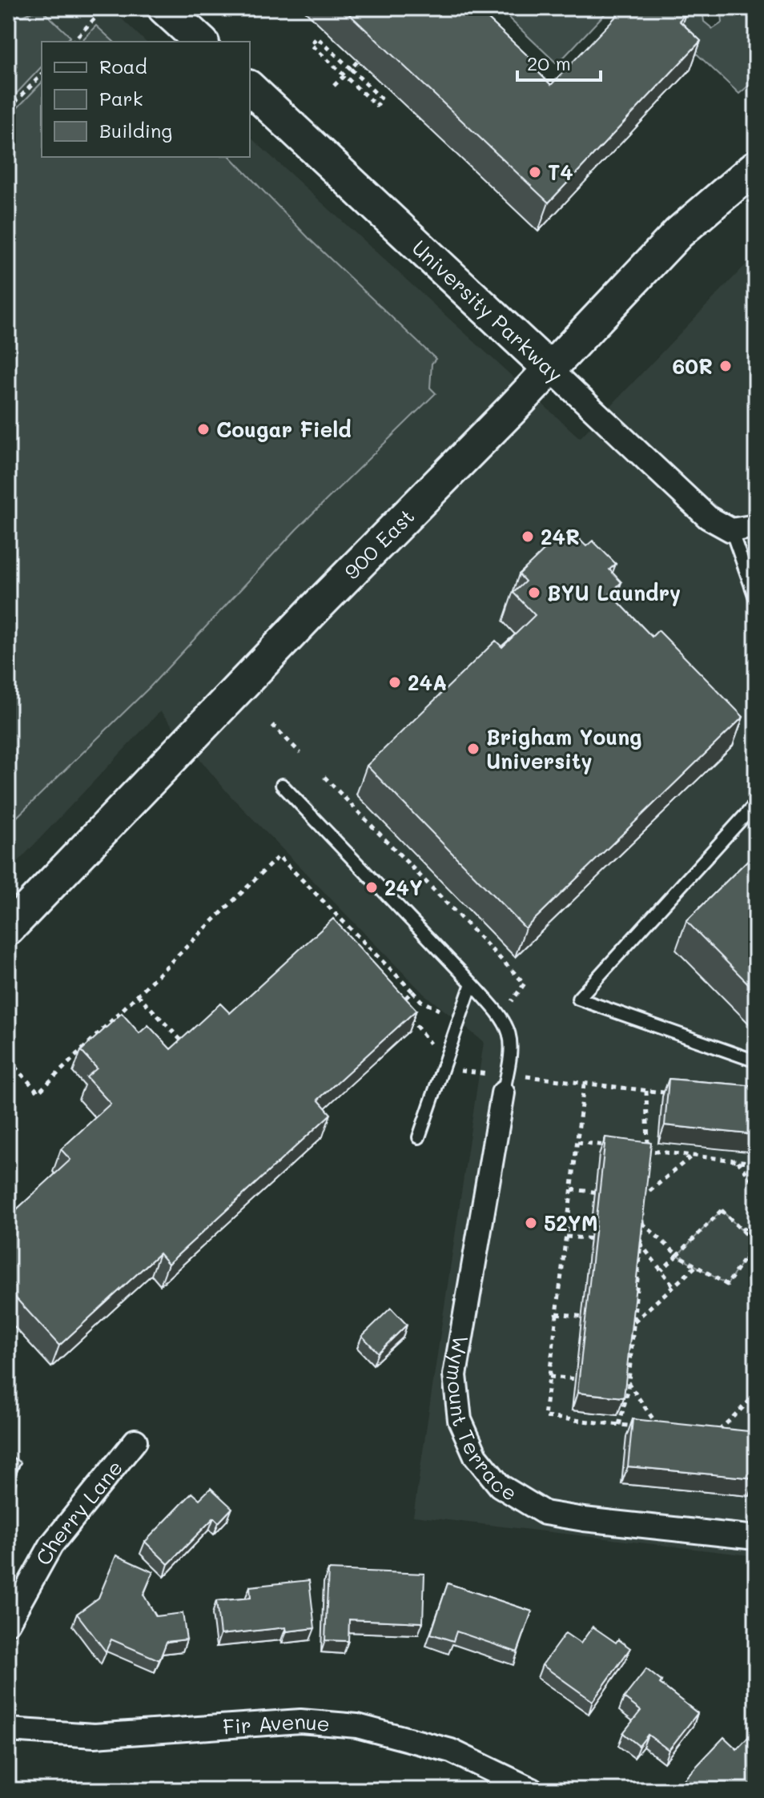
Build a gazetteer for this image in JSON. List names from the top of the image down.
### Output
{
  "streets": {
    "main road": ["University Parkway", "900 East"],
    "street": ["Wymount Terrace", "Cherry Lane", "Fir Avenue"]
  },
  "crossings": [
    ["University Parkway", "900 East"]
  ],
  "places": [
    "T4",
    "60R",
    "Cougar Field",
    "24R",
    "BYU Laundry",
    "24A",
    "Brigham Young University",
    "24Y",
    "52YM"
  ],
  "legend": ["Road", "Park", "Building"],
  "scale_bar": "20 m"
}
